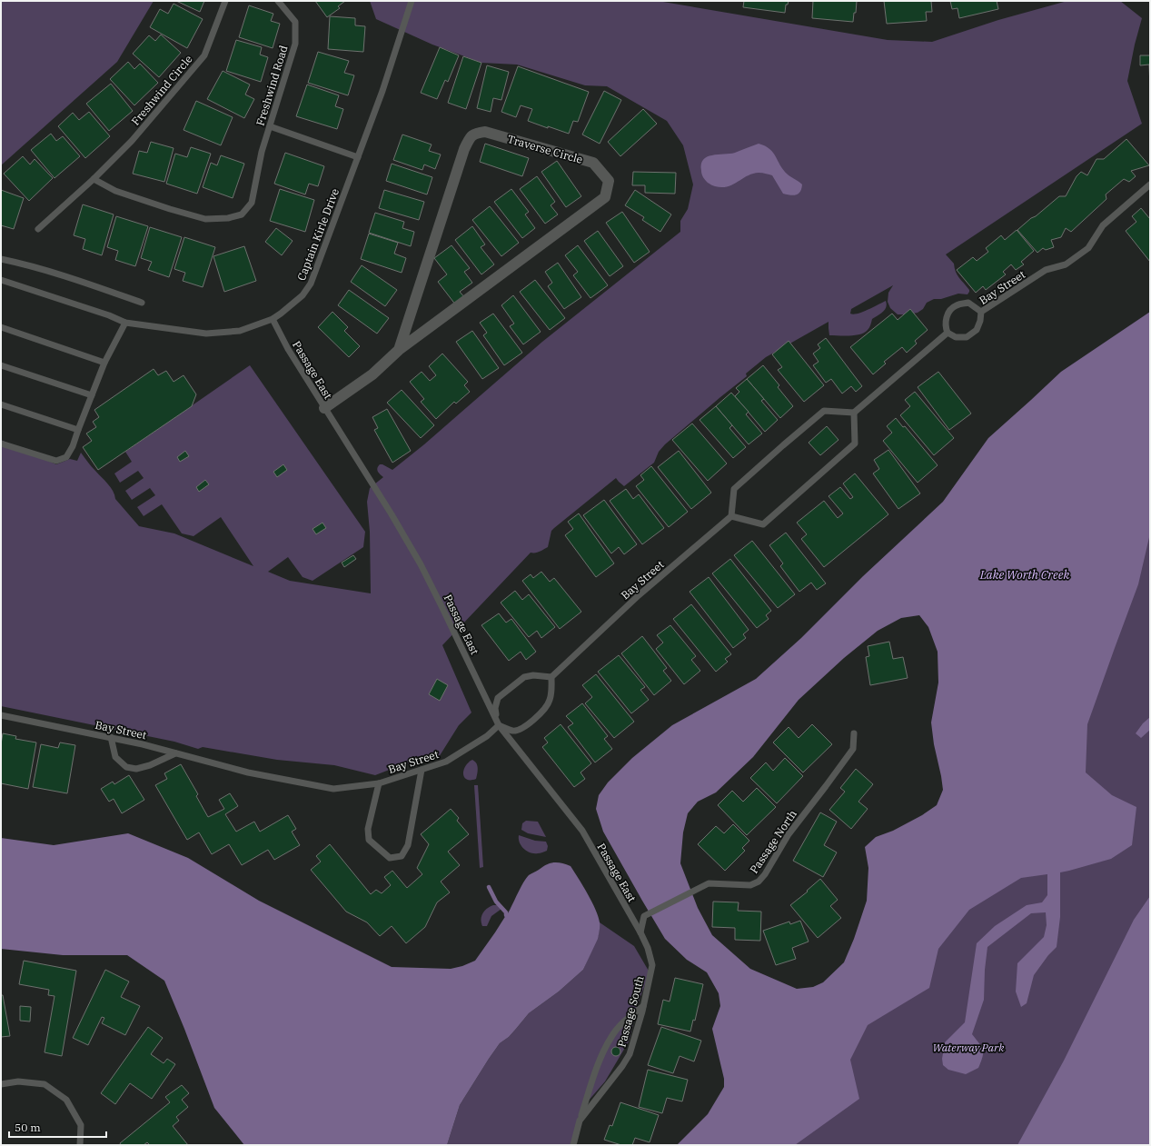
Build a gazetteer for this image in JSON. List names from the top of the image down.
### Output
{
  "streets": {
    "street": ["Traverse Circle"],
    "lane": [
      "Freshwind Road",
      "Freshwind Circle",
      "Captain Kirle Drive",
      "Bay Street",
      "Passage East",
      "Passage North",
      "Passage South"
    ]
  },
  "crossings": [
    ["Freshwind Road", "Freshwind Circle"],
    ["Traverse Circle", "Passage East"],
    ["Captain Kirle Drive", "Passage East"],
    ["Bay Street", "Passage East"],
    ["Passage East", "Passage North"],
    ["Passage East", "Passage South"],
    ["Passage North", "Passage South"]
  ],
  "water": ["Lake Worth Creek"],
  "parks": ["Waterway Park"],
  "scale_bar": "50 m"
}
